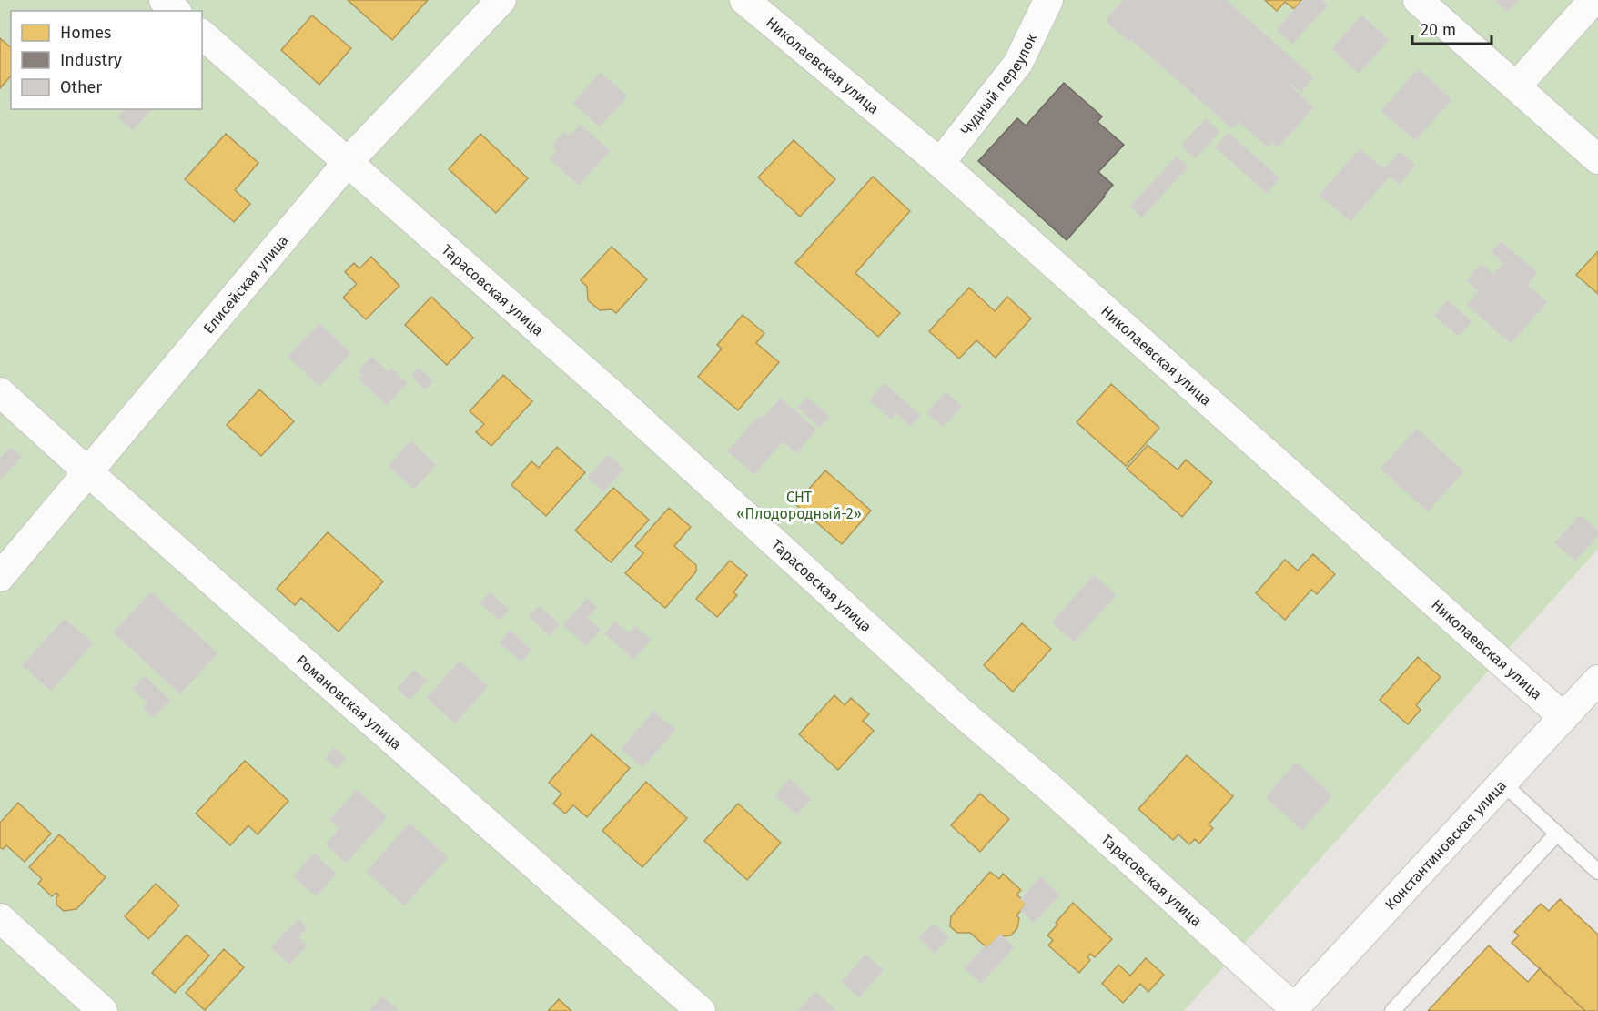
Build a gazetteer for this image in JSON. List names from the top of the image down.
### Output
{
  "streets": {
    "street": [
      "Николаевская улица",
      "Чудный переулок",
      "Елисейская улица",
      "Тарасовская улица",
      "Романовская улица",
      "Константиновская улица"
    ]
  },
  "crossings": [
    ["Николаевская улица", "Чудный переулок"],
    ["Николаевская улица", "Константиновская улица"],
    ["Елисейская улица", "Тарасовская улица"],
    ["Елисейская улица", "Романовская улица"],
    ["Тарасовская улица", "Константиновская улица"]
  ],
  "parks": ["СНТ «Плодородный-2»"],
  "legend": ["Homes", "Industry", "Other"],
  "scale_bar": "20 m"
}
